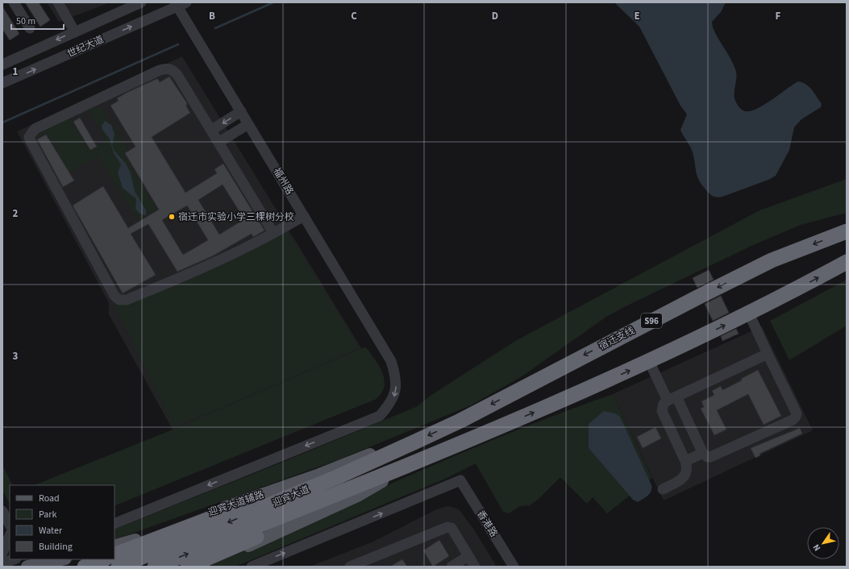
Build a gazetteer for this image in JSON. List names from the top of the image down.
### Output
{
  "streets": {
    "highway": ["S96", "宿迁支线", "迎宾大道"],
    "main road": ["迎宾大道辅路"],
    "street": ["世纪大道", "福州路", "香港路"]
  },
  "crossings": [
    ["世纪大道", "福州路"],
    ["宿迁支线", "迎宾大道"],
    ["迎宾大道", "迎宾大道辅路"]
  ],
  "one_way": ["香港路"],
  "places": ["宿迁市实验小学三棵树分校"],
  "legend": [
    "Road",
    "Park",
    "Water",
    "Building"
  ],
  "scale_bar": "50 m",
  "north": "bottom left",
  "grid": {
    "columns": [
      "B",
      "C",
      "D",
      "E",
      "F"
    ],
    "rows": ["1", "2", "3"]
  }
}
